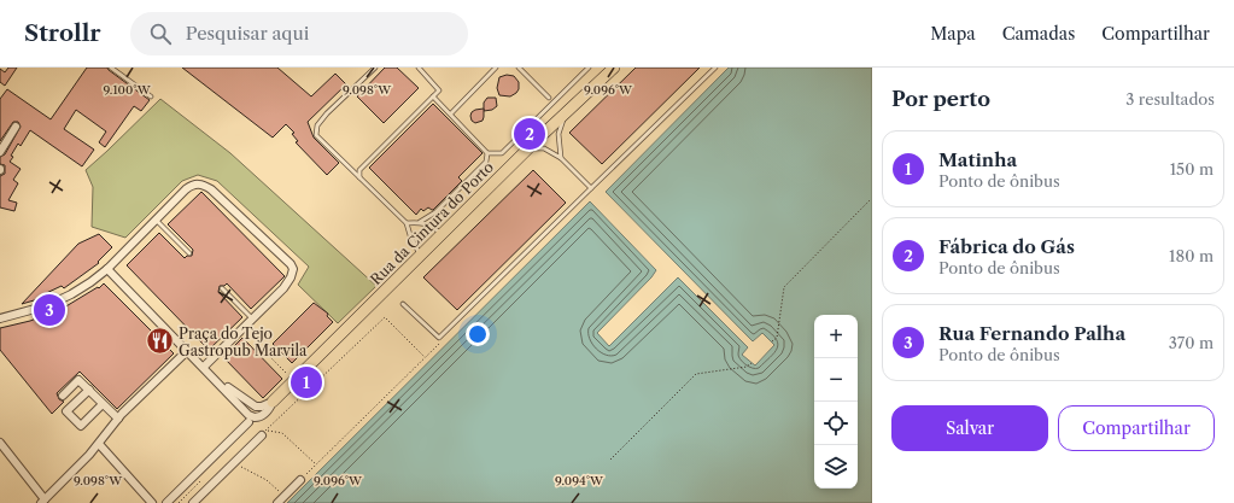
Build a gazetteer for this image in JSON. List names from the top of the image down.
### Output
{
  "streets": {
    "main road": ["Rua da Cintura do Porto"]
  },
  "places": {
    "restaurant": ["Praça do Tejo Gastropub Marvila"]
  },
  "page": {
    "header": "Strollr",
    "search": "Pesquisar aqui",
    "nav": ["Mapa", "Camadas", "Compartilhar"],
    "heading": ["Por perto", "3 resultados"],
    "pins": ["2", "3", "1"],
    "list": [
      {
        "mark": "1",
        "name": "Matinha",
        "note": "Ponto de ônibus",
        "value": "150 m"
      },
      {
        "mark": "2",
        "name": "Fábrica do Gás",
        "note": "Ponto de ônibus",
        "value": "180 m"
      },
      {
        "mark": "3",
        "name": "Rua Fernando Palha",
        "note": "Ponto de ônibus",
        "value": "370 m"
      }
    ],
    "map_buttons": ["+", "−"],
    "buttons": ["Salvar", "Compartilhar"]
  },
  "coordinates": [
    "9.100°W",
    "9.098°W",
    "9.096°W",
    "9.094°W"
  ]
}
